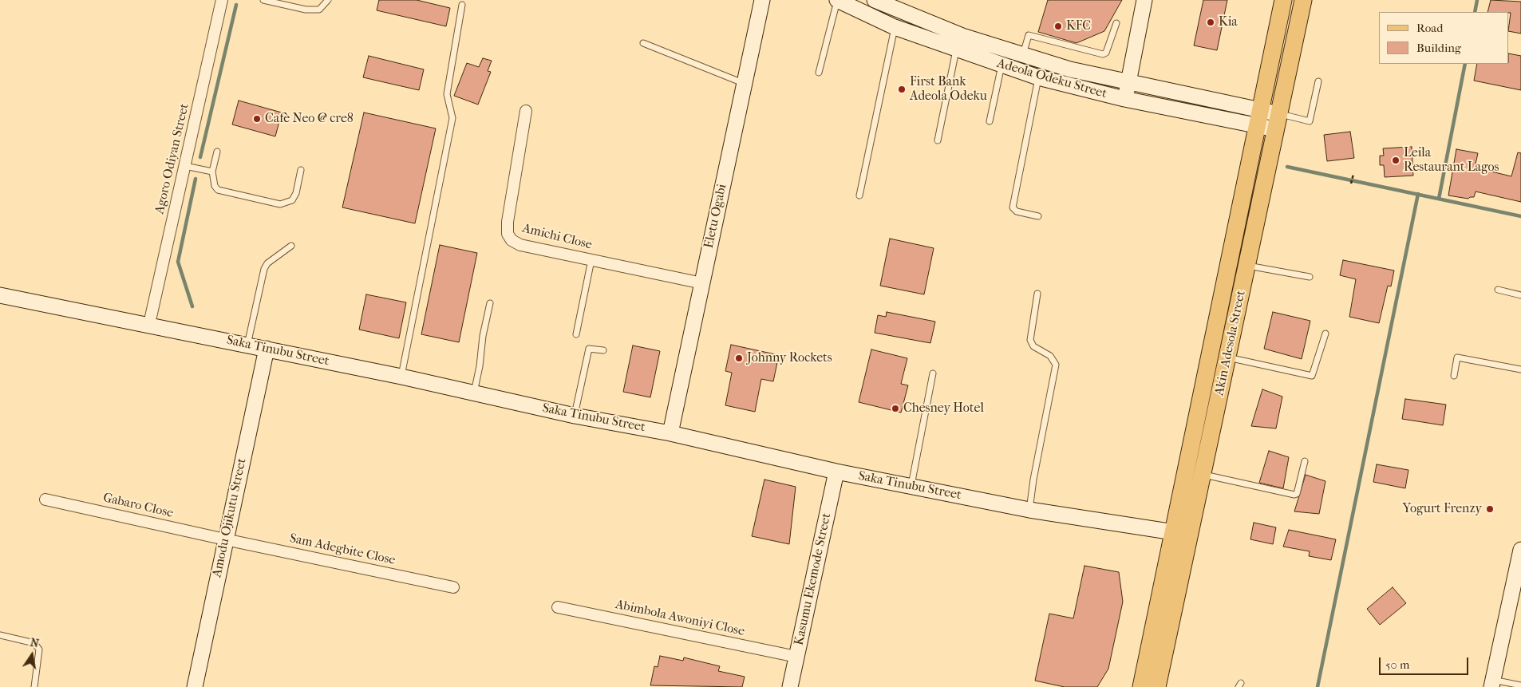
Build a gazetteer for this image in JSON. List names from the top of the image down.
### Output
{
  "streets": {
    "main road": ["Akin Adesola Street"],
    "street": [
      "Adeola Odeku Street",
      "Agoro Odiyan Street",
      "Eletu Ogabi",
      "Amichi Close",
      "Saka Tinubu Street",
      "Gabaro Close",
      "Amodu Ojikutu Street",
      "Sam Adegbite Close",
      "Kasumu Ekemode Street",
      "Abimbola Awoniyi Close"
    ]
  },
  "crossings": [
    ["Adeola Odeku Street", "Akin Adesola Street"],
    ["Agoro Odiyan Street", "Saka Tinubu Street"],
    ["Eletu Ogabi", "Amichi Close"],
    ["Eletu Ogabi", "Saka Tinubu Street"],
    ["Akin Adesola Street", "Saka Tinubu Street"],
    ["Saka Tinubu Street", "Amodu Ojikutu Street"],
    ["Saka Tinubu Street", "Kasumu Ekemode Street"],
    ["Gabaro Close", "Amodu Ojikutu Street"],
    ["Gabaro Close", "Sam Adegbite Close"],
    ["Amodu Ojikutu Street", "Sam Adegbite Close"],
    ["Kasumu Ekemode Street", "Abimbola Awoniyi Close"]
  ],
  "places": [
    "Kia",
    "KFC",
    "First Bank Adeola Odeku",
    "Cafè Neo @ cre8",
    "Leila Restaurant Lagos",
    "Johnny Rockets",
    "Chesney Hotel",
    "Yogurt Frenzy"
  ],
  "legend": ["Road", "Building"],
  "scale_bar": "50 m",
  "north": "top"
}
